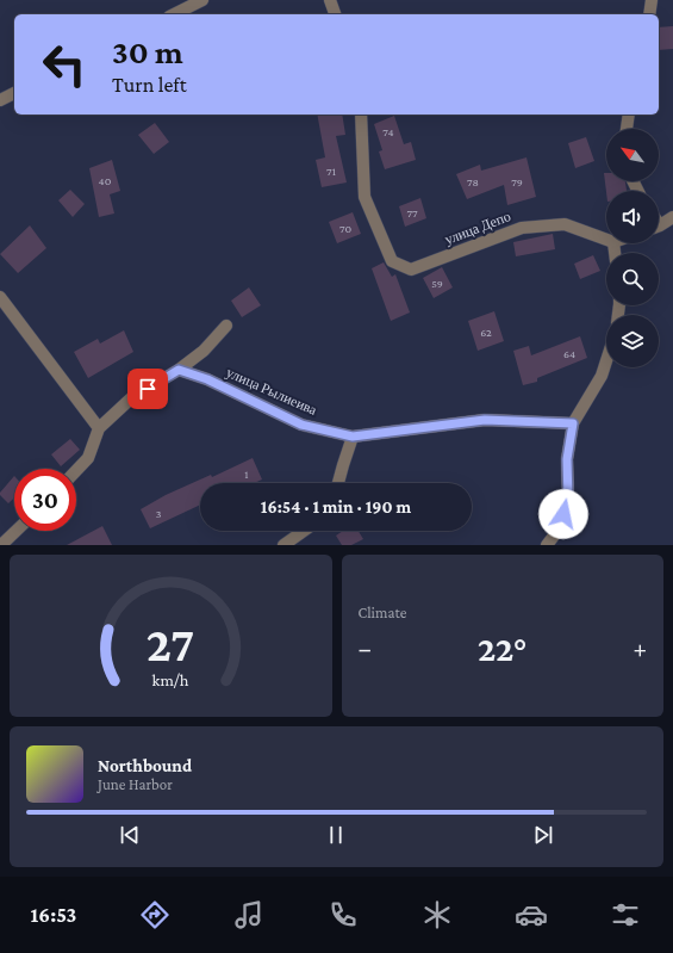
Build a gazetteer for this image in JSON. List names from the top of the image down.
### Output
{
  "streets": {
    "street": ["улица Депо", "улица Рылиеива"]
  },
  "house_numbers": [
    "74",
    "71",
    "40",
    "78",
    "79",
    "77",
    "70",
    "59",
    "62",
    "64",
    "1",
    "3"
  ],
  "north": "top left",
  "page": {
    "turn": ["30 m", "Turn left"],
    "limit": "30",
    "trip": "16:54 · 1 min · 190 m",
    "tile": "Climate",
    "heat": ["−", "22°", "+"],
    "song": ["Northbound", "June Harbor"],
    "tabs": "16:53",
    "gauge": ["27", "km/h"]
  }
}
